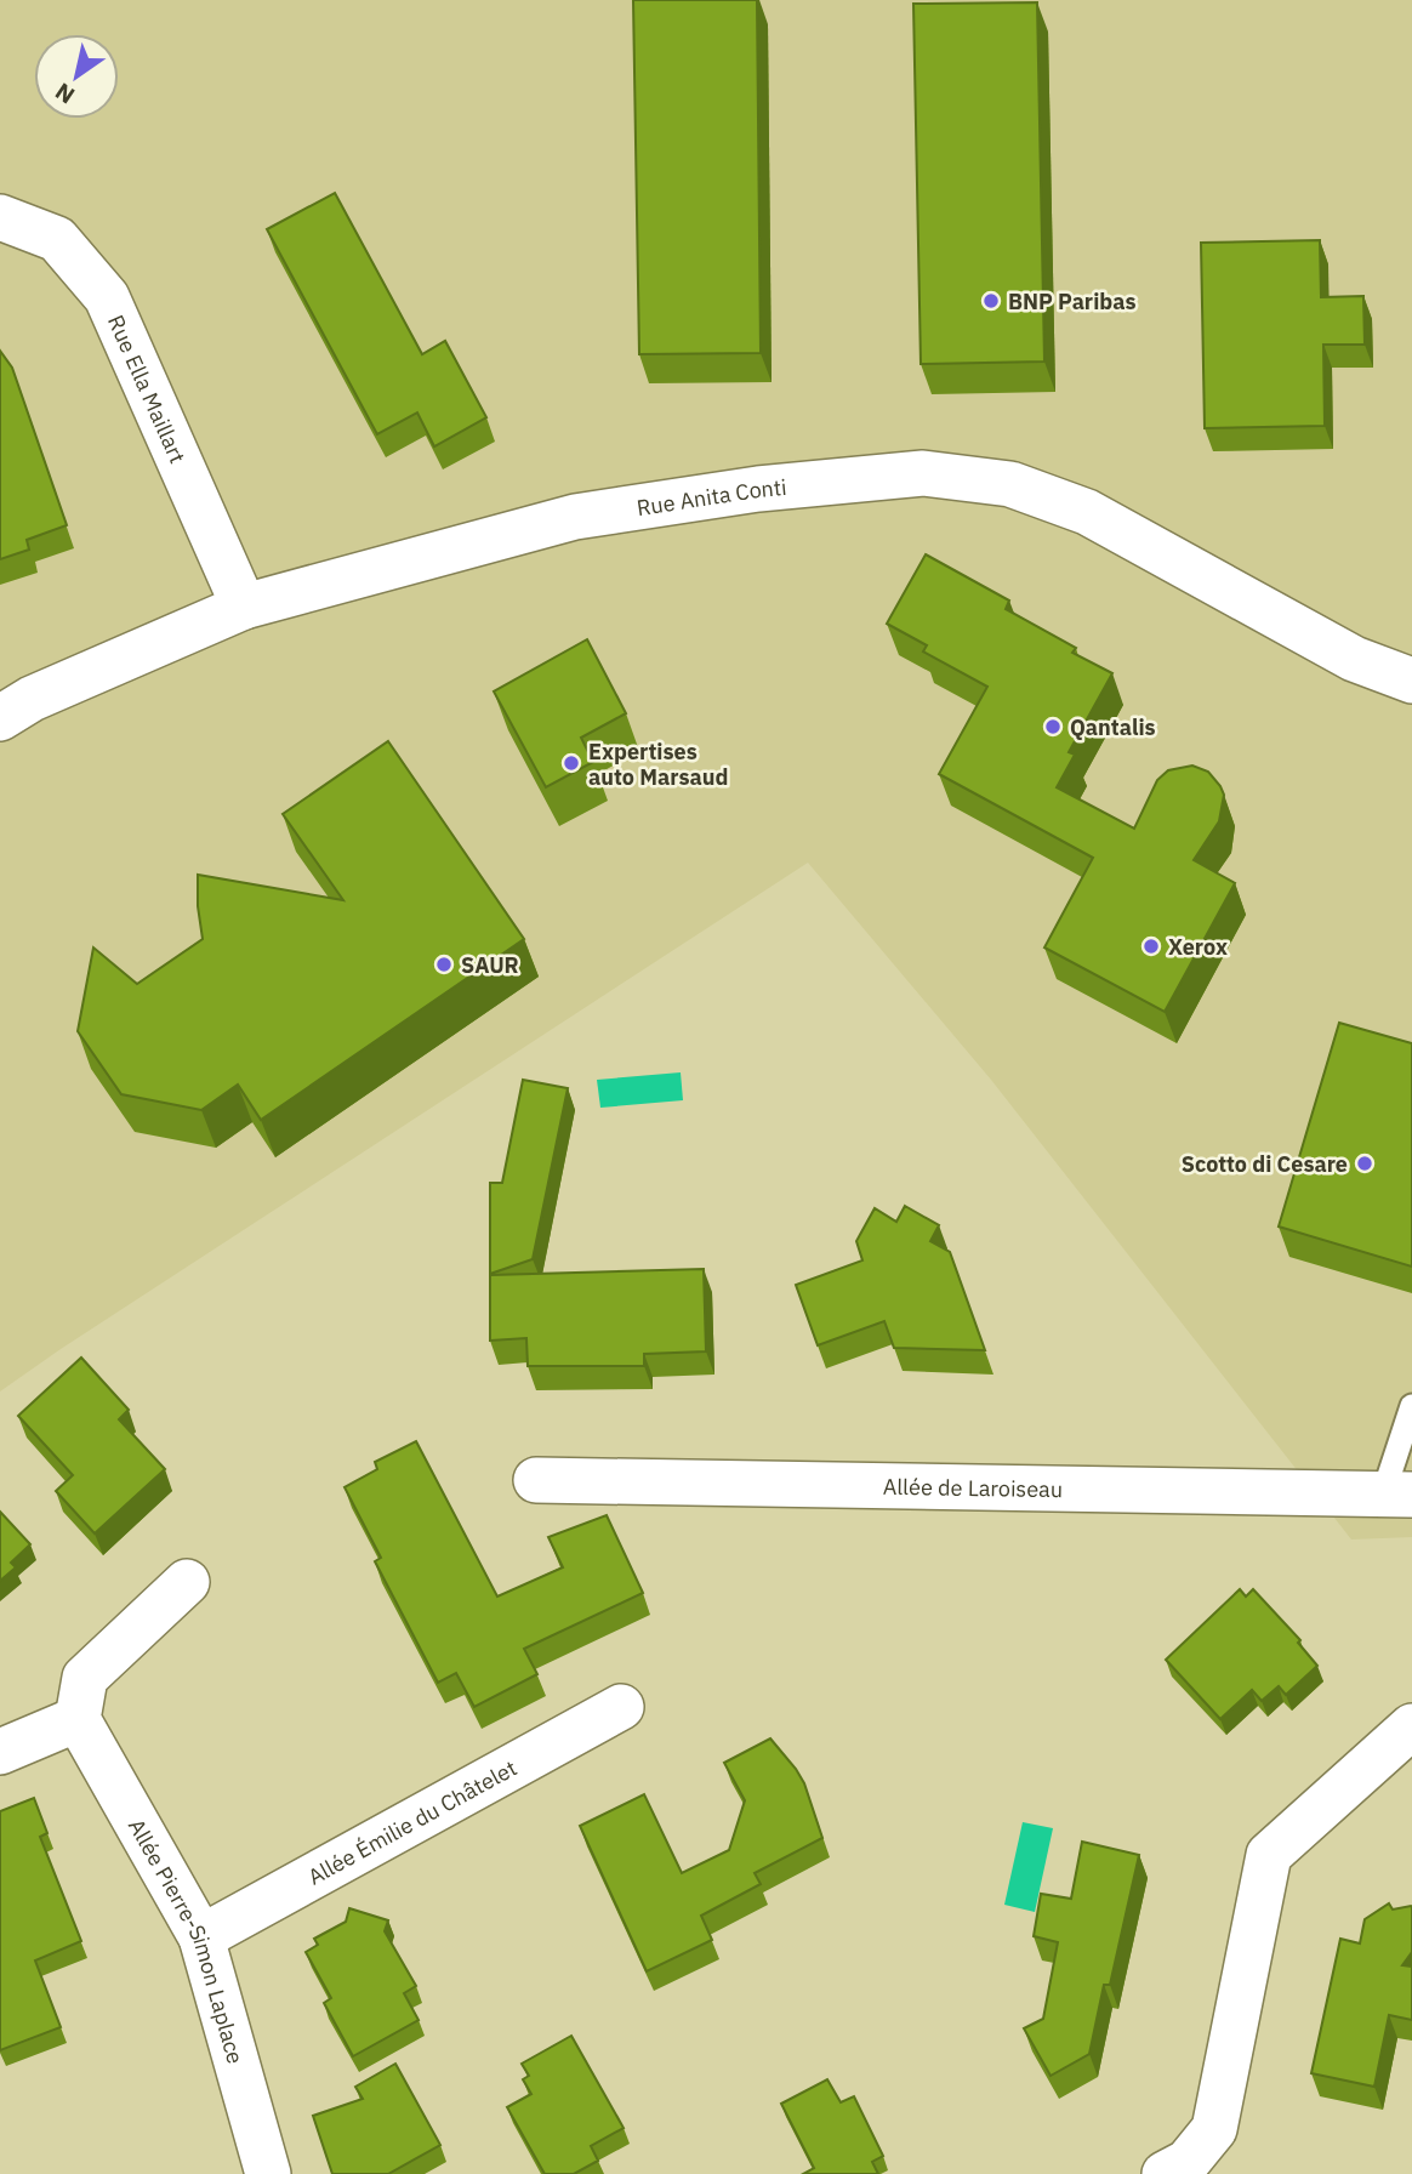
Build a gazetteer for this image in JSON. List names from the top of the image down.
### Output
{
  "streets": {
    "street": [
      "Rue Ella Maillart",
      "Rue Anita Conti",
      "Allée de Laroiseau",
      "Allée Émilie du Châtelet",
      "Allée Pierre-Simon Laplace"
    ]
  },
  "crossings": [
    ["Rue Ella Maillart", "Rue Anita Conti"],
    ["Allée Émilie du Châtelet", "Allée Pierre-Simon Laplace"]
  ],
  "places": [
    "BNP Paribas",
    "Qantalis",
    "Expertises auto Marsaud",
    "Xerox",
    "SAUR",
    "Scotto di Cesare"
  ],
  "north": "bottom left"
}
